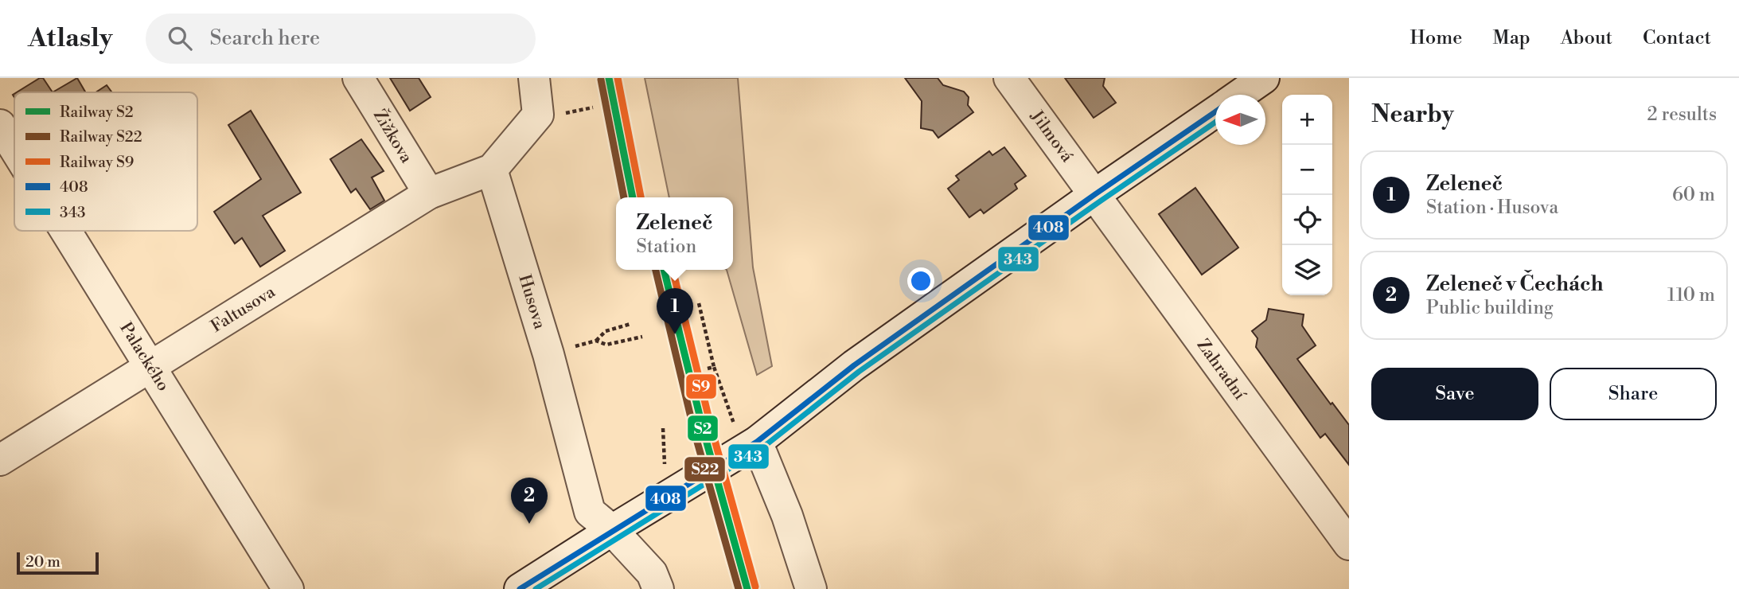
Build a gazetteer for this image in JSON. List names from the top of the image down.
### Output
{
  "streets": {
    "street": [
      "Žižkova",
      "Jilmová",
      "Husova",
      "Faltusova",
      "Palackého",
      "Zahradní"
    ]
  },
  "crossings": [
    ["Žižkova", "Faltusova"],
    ["Jilmová", "Zahradní"],
    ["Husova", "Faltusova"],
    ["Faltusova", "Palackého"]
  ],
  "lines": [
    "rail line S2",
    "rail line S9",
    "rail line S22",
    "transit line 408",
    "transit line 343"
  ],
  "legend": [
    "Railway S2",
    "Railway S22",
    "Railway S9",
    "408",
    "343"
  ],
  "scale_bar": "20 m",
  "north": "left",
  "page": {
    "header": "Atlasly",
    "search": "Search here",
    "nav": [
      "Home",
      "Map",
      "About",
      "Contact"
    ],
    "heading": ["Nearby", "2 results"],
    "map_buttons": ["+", "−"],
    "list": [
      {
        "mark": "1",
        "name": "Zeleneč",
        "note": "Station · Husova",
        "value": "60 m"
      },
      {
        "mark": "2",
        "name": "Zeleneč v Čechách",
        "note": "Public building",
        "value": "110 m"
      }
    ],
    "popup": ["Zeleneč", "Station"],
    "pins": ["1", "2"],
    "buttons": ["Save", "Share"],
    "scale": "20 m"
  }
}
